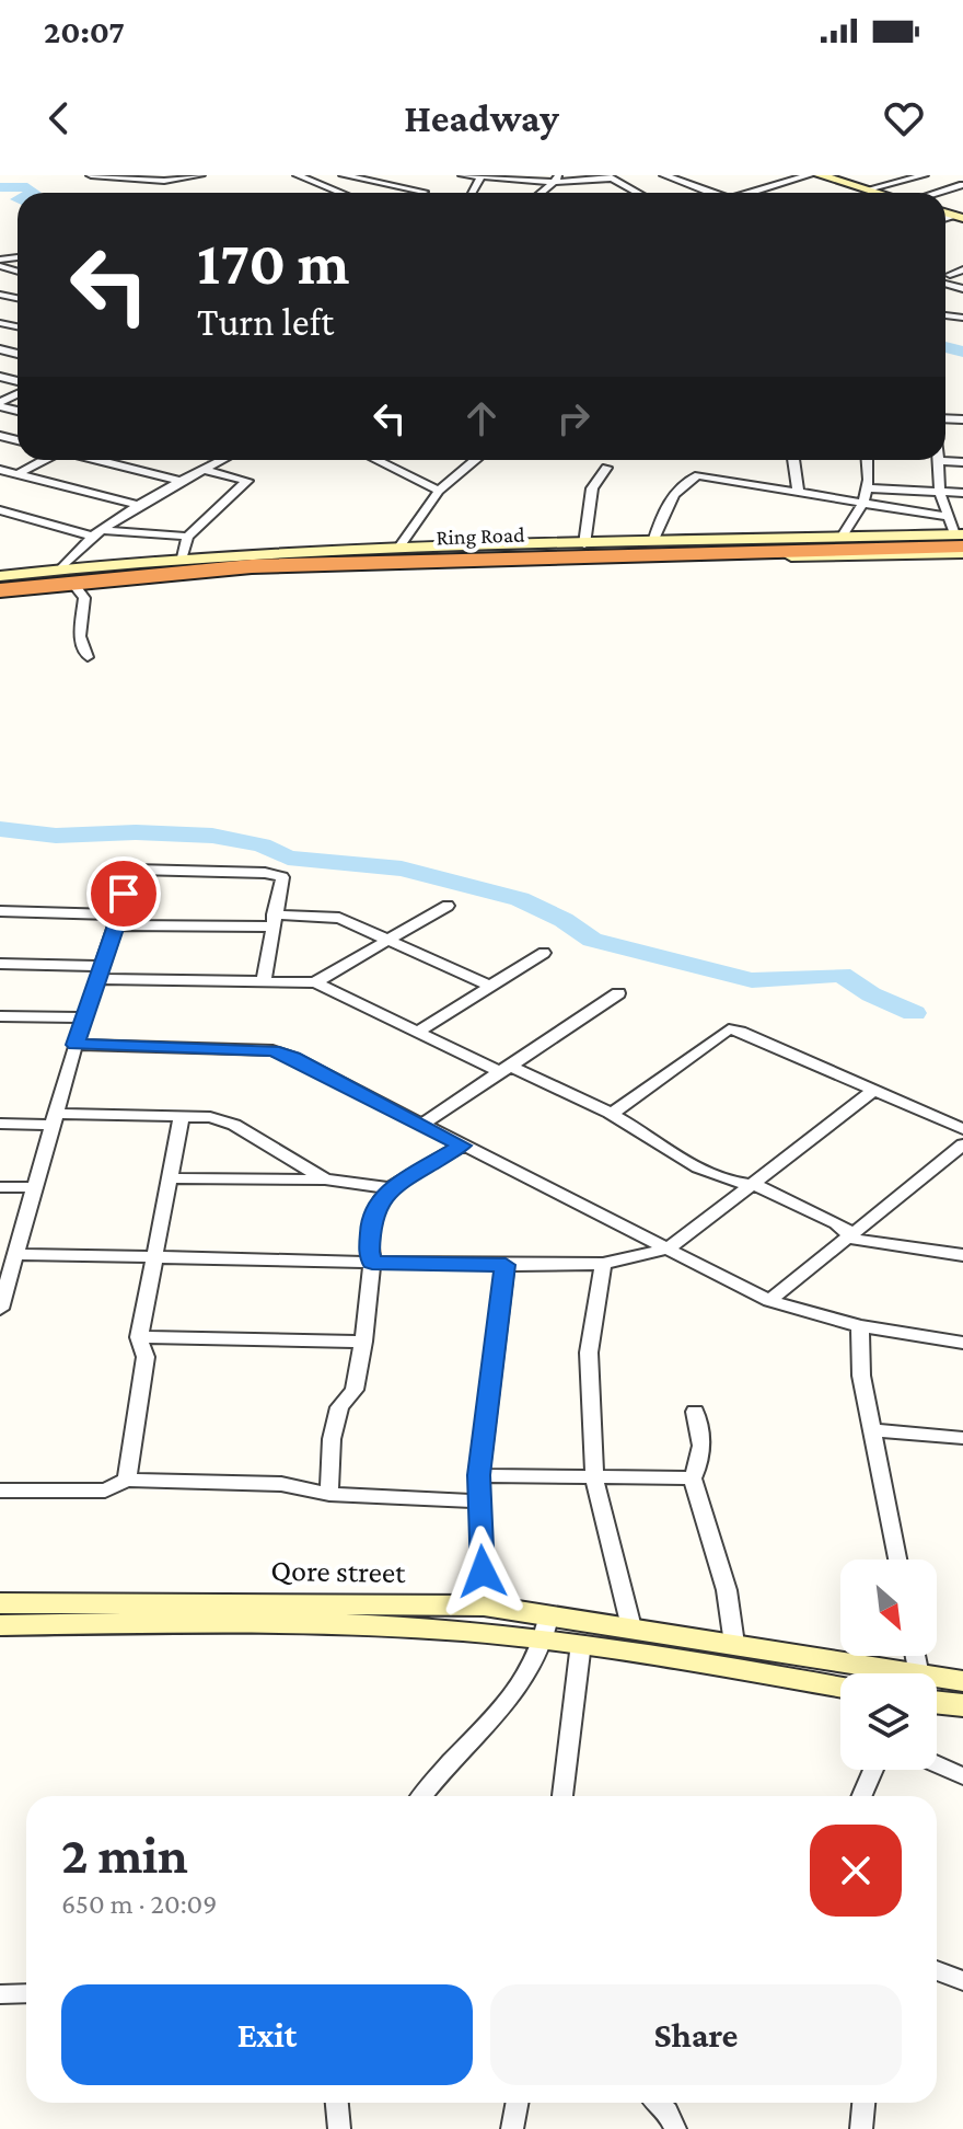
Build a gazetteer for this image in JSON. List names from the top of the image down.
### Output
{
  "streets": {
    "highway": ["Ring Road"],
    "street": ["Qore street"]
  },
  "north": "bottom right",
  "page": {
    "status": "20:07",
    "header": "Headway",
    "turn": ["170 m", "Turn left"],
    "heading": ["2 min", "650 m · 20:09"],
    "buttons": ["Exit", "Share"]
  }
}
